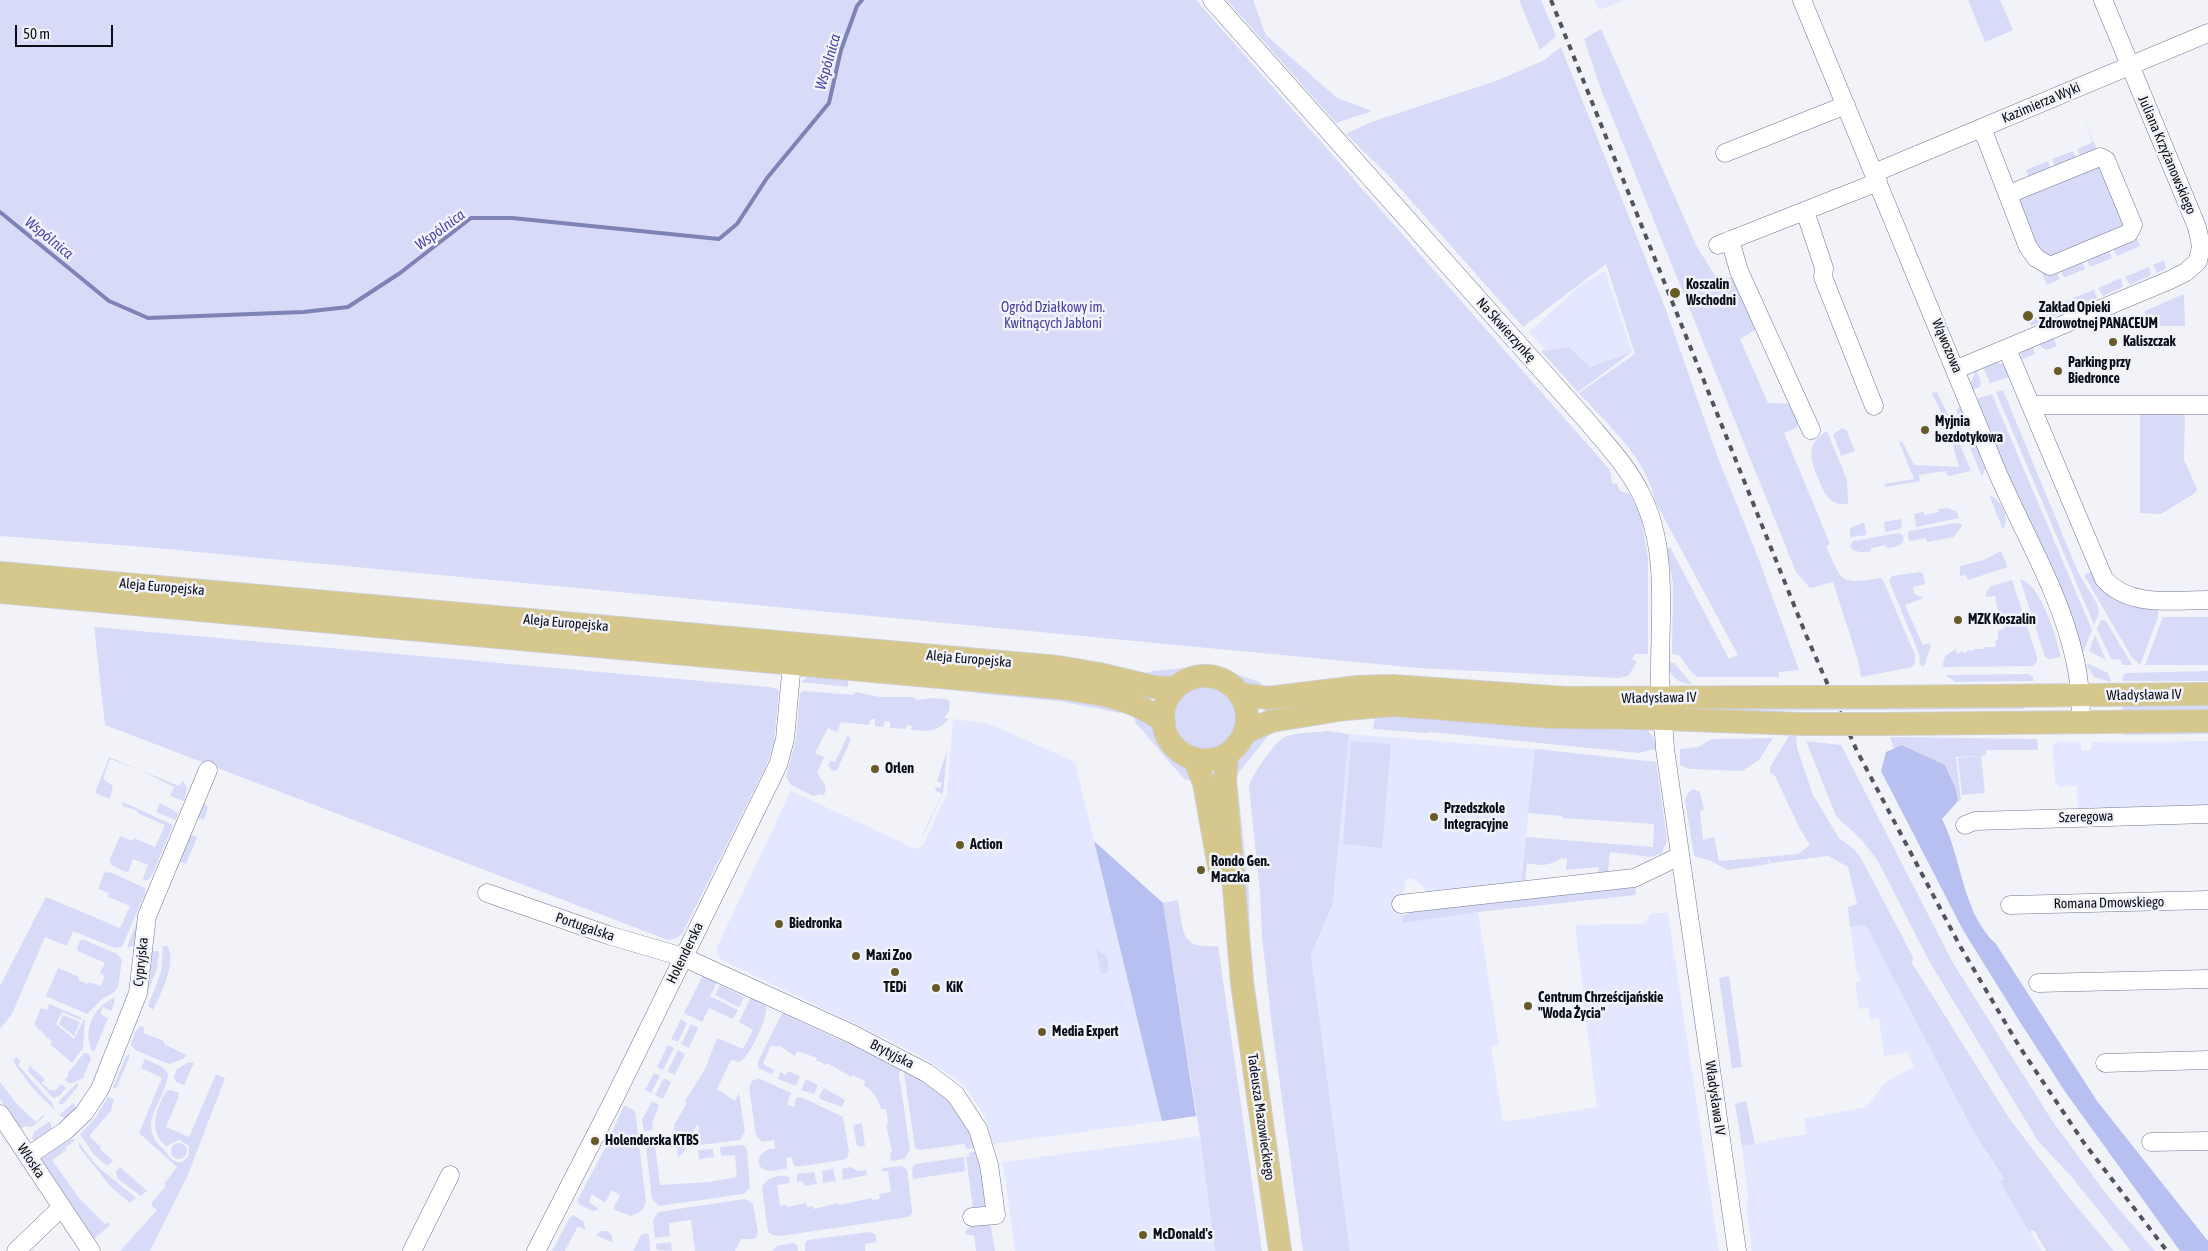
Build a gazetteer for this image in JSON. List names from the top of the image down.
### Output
{
  "streets": {
    "main road": ["Aleja Europejska", "Władysława IV", "Tadeusza Mazowieckiego"],
    "street": [
      "Kazimierza Wyki",
      "Juliana Krzyżanowskiego",
      "Na Skwierzynkę",
      "Wąwozowa",
      "Szeregowa",
      "Romana Dmowskiego",
      "Portugalska",
      "Holenderska",
      "Cypryjska",
      "Brytyjska",
      "Włoska"
    ]
  },
  "crossings": [
    ["Kazimierza Wyki", "Juliana Krzyżanowskiego"],
    ["Kazimierza Wyki", "Wąwozowa"],
    ["Juliana Krzyżanowskiego", "Wąwozowa"],
    ["Na Skwierzynkę", "Władysława IV"],
    ["Wąwozowa", "Władysława IV"],
    ["Aleja Europejska", "Władysława IV"],
    ["Aleja Europejska", "Holenderska"],
    ["Aleja Europejska", "Tadeusza Mazowieckiego"],
    ["Władysława IV", "Tadeusza Mazowieckiego"],
    ["Portugalska", "Holenderska"],
    ["Portugalska", "Brytyjska"],
    ["Holenderska", "Brytyjska"],
    ["Cypryjska", "Włoska"]
  ],
  "water": ["Wspólnica"],
  "parks": ["Ogród Działkowy im. Kwitnących Jabłoni"],
  "places": [
    "Koszalin Wschodni",
    "Zakład Opieki Zdrowotnej PANACEUM",
    "Kaliszczak",
    "Parking przy Biedronce",
    "Myjnia bezdotykowa",
    "MZK Koszalin",
    "Orlen",
    "Przedszkole Integracyjne",
    "Action",
    "Rondo Gen. Maczka",
    "Biedronka",
    "Maxi Zoo",
    "TEDi",
    "KiK",
    "Centrum Chrześcijańskie \"Woda Życia\"",
    "Media Expert",
    "Holenderska KTBS",
    "McDonald's"
  ],
  "scale_bar": "50 m"
}
